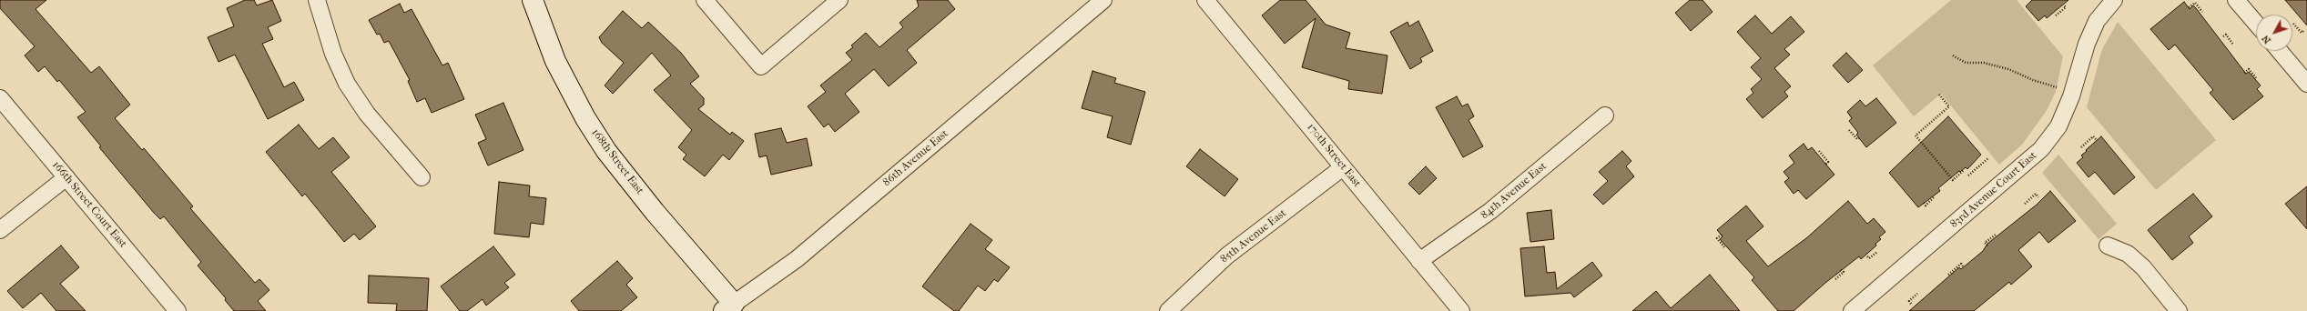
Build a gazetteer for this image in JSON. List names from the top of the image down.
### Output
{
  "streets": {
    "street": [
      "170th Street East",
      "86th Avenue East",
      "168th Street East",
      "83rd Avenue Court East",
      "84th Avenue East",
      "166th Street Court East",
      "85th Avenue East"
    ]
  },
  "crossings": [
    ["170th Street East", "84th Avenue East"],
    ["170th Street East", "85th Avenue East"],
    ["86th Avenue East", "168th Street East"]
  ],
  "north": "bottom left"
}
